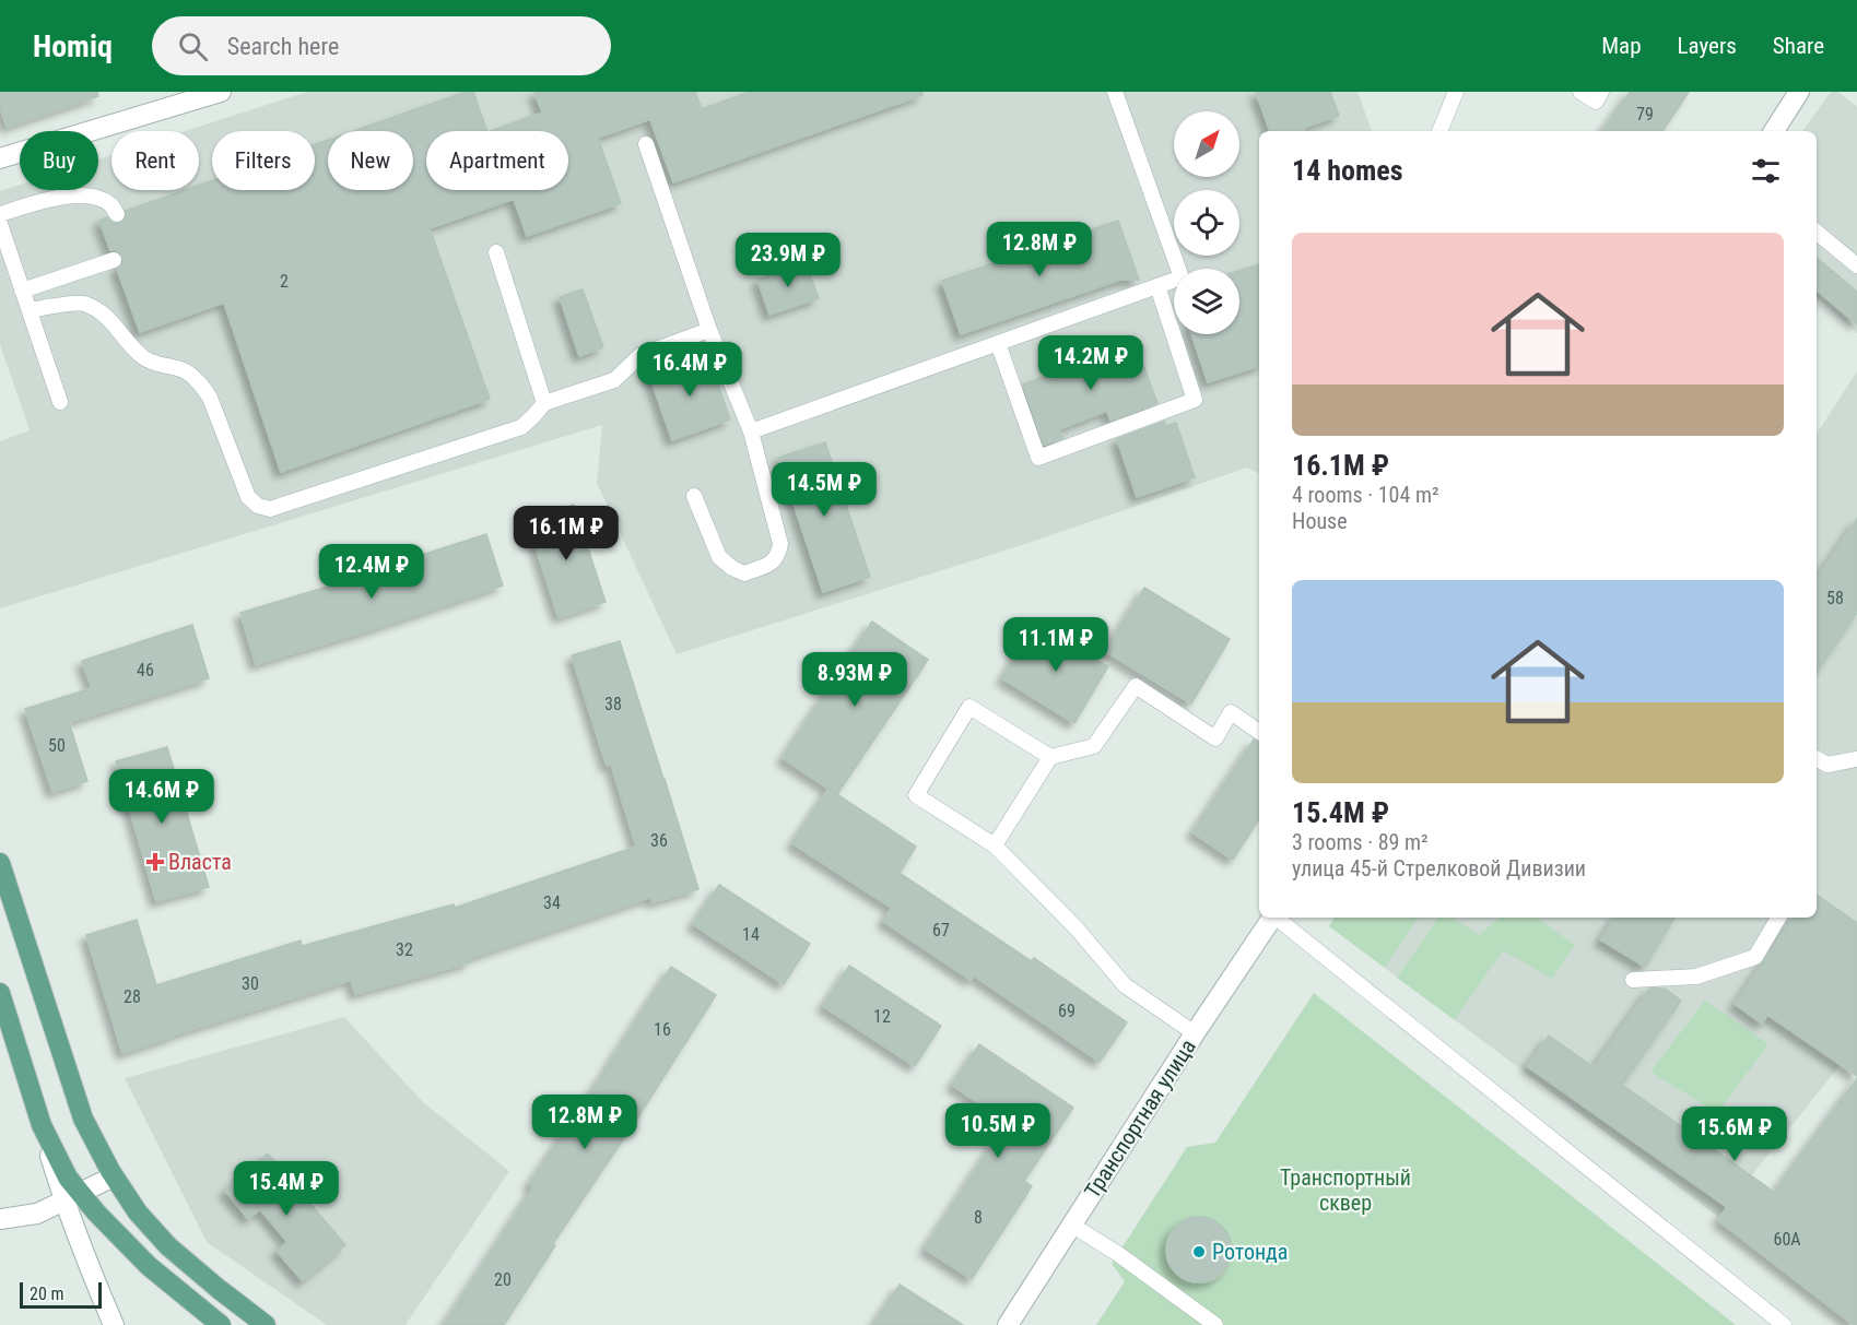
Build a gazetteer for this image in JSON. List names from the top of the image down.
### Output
{
  "streets": {
    "street": ["Транспортная улица"]
  },
  "parks": ["Транспортный сквер"],
  "places": {
    "health": ["Власта"],
    "other": ["Ротонда"]
  },
  "house_numbers": [
    "79",
    "2",
    "58",
    "46",
    "38",
    "50",
    "36",
    "34",
    "67",
    "14",
    "32",
    "30",
    "28",
    "69",
    "12",
    "16",
    "8",
    "60А",
    "20"
  ],
  "scale_bar": "20 m",
  "north": "top right",
  "page": {
    "header": "Homiq",
    "search": "Search here",
    "nav": ["Map", "Layers", "Share"],
    "chip": [
      "Buy",
      "Rent",
      "Filters",
      "New",
      "Apartment"
    ],
    "heading": "14 homes",
    "list": [
      {
        "name": "16.1M ₽",
        "note": "4 rooms · 104 m² · House"
      },
      {
        "name": "15.4M ₽",
        "note": "3 rooms · 89 m² · улица 45-й Стрелковой Дивизии"
      }
    ],
    "price": [
      "12.8M ₽",
      "23.9M ₽",
      "14.2M ₽",
      "16.4M ₽",
      "14.5M ₽",
      "16.1M ₽",
      "12.4M ₽",
      "11.1M ₽",
      "8.93M ₽",
      "14.6M ₽",
      "12.8M ₽",
      "10.5M ₽",
      "15.6M ₽",
      "15.4M ₽"
    ],
    "scale": "20 m"
  }
}
